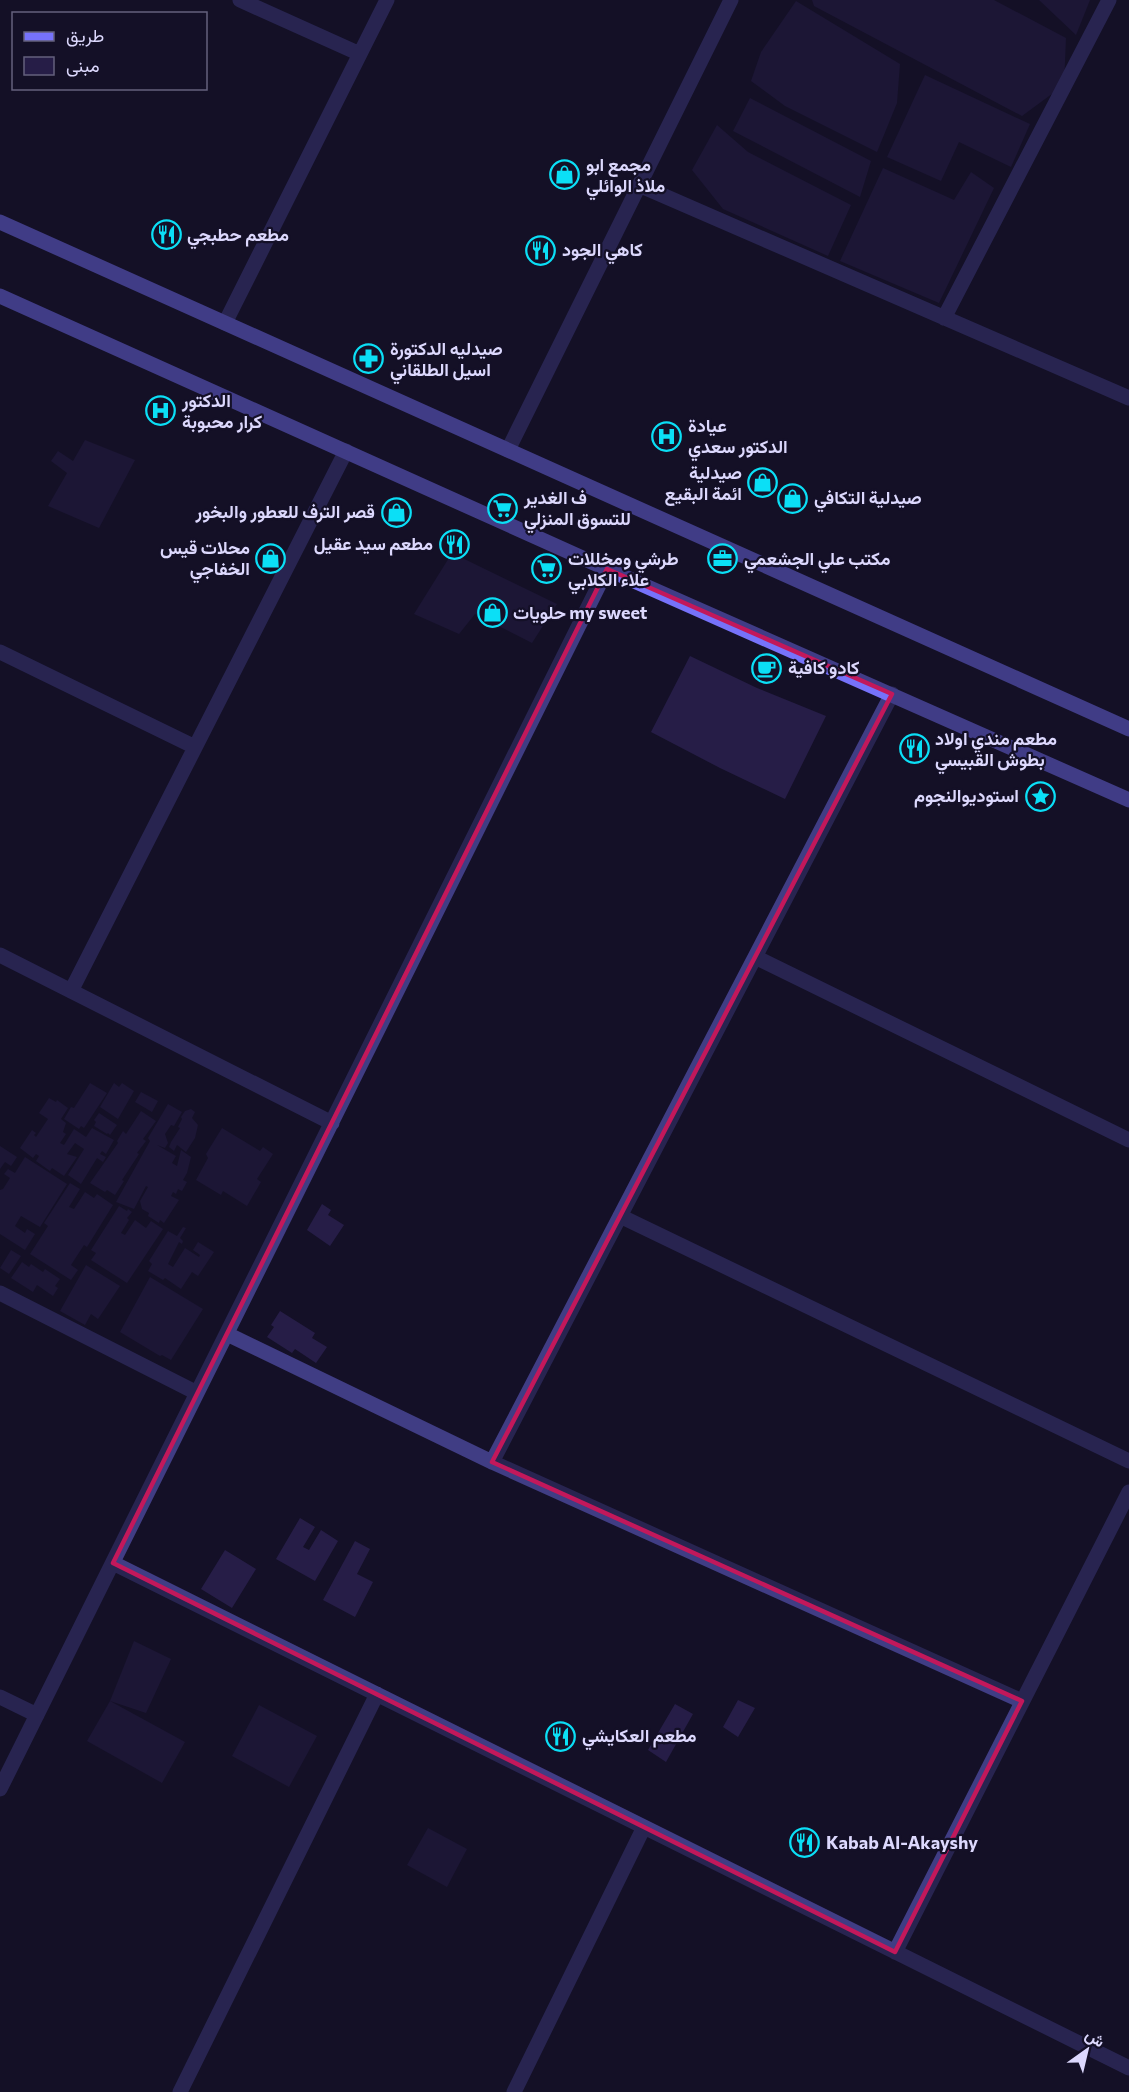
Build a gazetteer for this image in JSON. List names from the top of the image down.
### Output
{
  "places": {
    "shop": [
      "مجمع ابو ملاذ الوائلي",
      "صيدلية ائمة البقيع",
      "صيدلية التكافي",
      "قصر الترف للعطور والبخور",
      "محلات قيس الخفاجي",
      "حلويات my sweet"
    ],
    "restaurant": [
      "مطعم حطبجي",
      "كاهي الجود",
      "مطعم سيد عقيل",
      "مطعم مندي اولاد بطوش القبيسي",
      "مطعم العكايشي",
      "Kabab Al-Akayshy"
    ],
    "pharmacy": ["صيدليه الدكتورة اسيل الطلقاني"],
    "hospital": ["الدكتور كرار محبوبة", "عيادة الدكتور سعدي"],
    "supermarket": ["ف الغدير للتسوق المنزلي", "طرشي ومخللات علاء الكلابي"],
    "office": ["مكتب علي الجشعمي"],
    "cafe": ["كادو كافية"],
    "place": ["استوديوالنجوم"]
  },
  "legend": ["طريق", "مبنى"],
  "north": "top right"
}
